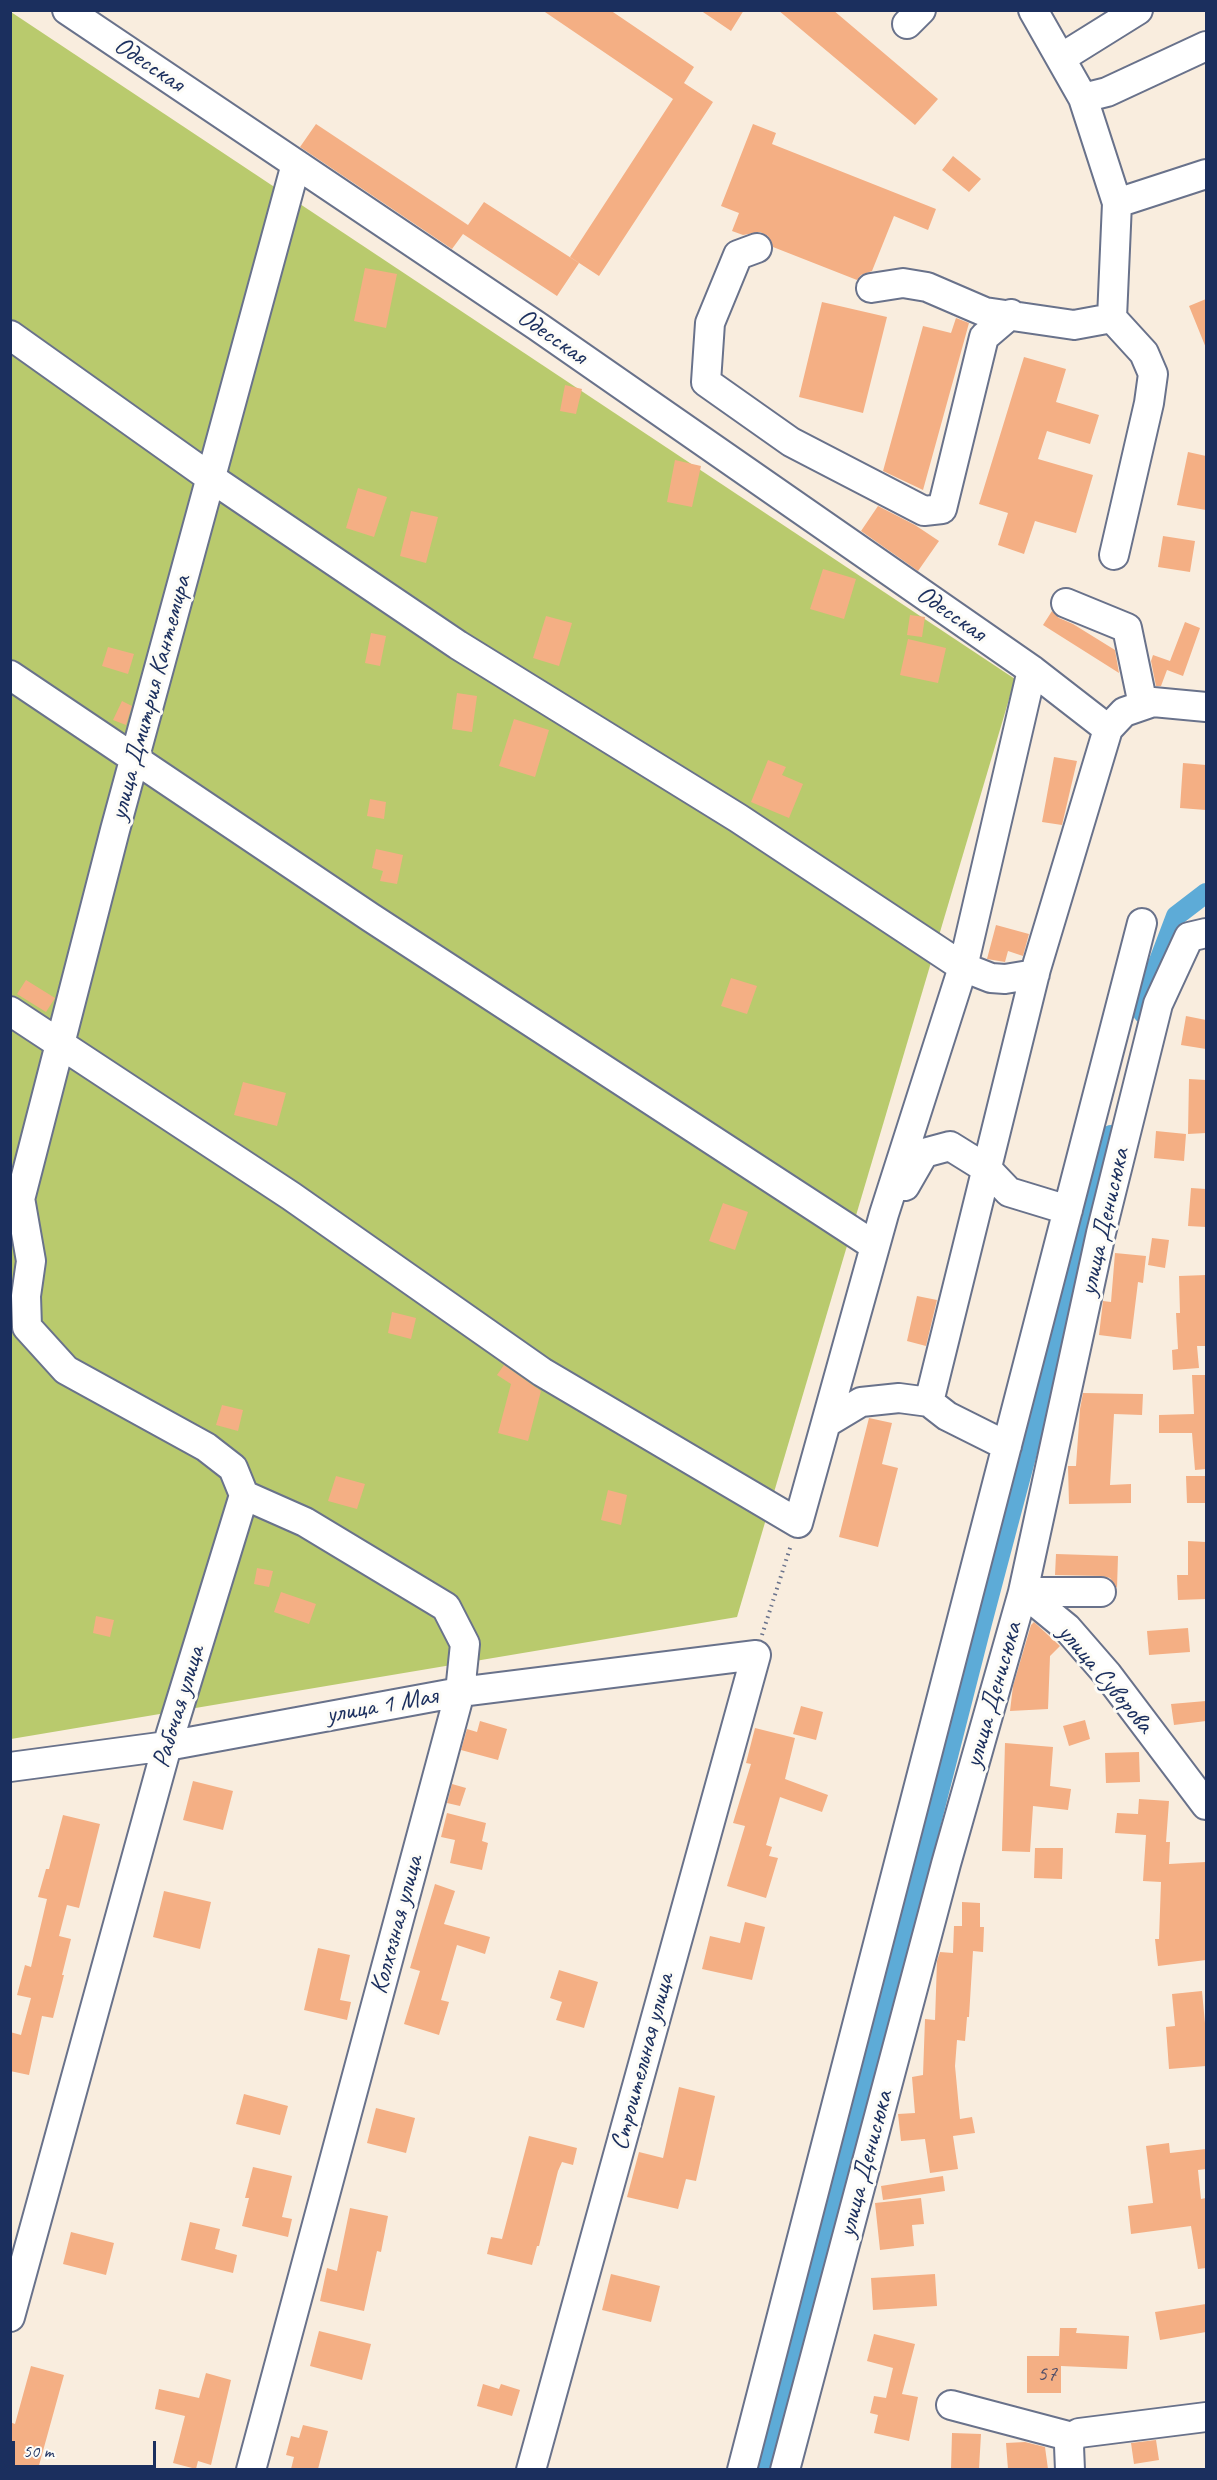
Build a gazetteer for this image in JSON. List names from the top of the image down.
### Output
{
  "streets": {
    "street": [
      "Одесская",
      "улица Дмитрия Кантемира",
      "улица Денисюка",
      "улица Суворова",
      "улица 1 Мая",
      "Рабочая улица",
      "Колхозная улица",
      "Строительная улица"
    ]
  },
  "crossings": [
    ["Одесская", "улица Дмитрия Кантемира"],
    ["улица Денисюка", "улица Суворова"],
    ["улица 1 Мая", "Рабочая улица"],
    ["улица 1 Мая", "Колхозная улица"],
    ["улица 1 Мая", "Строительная улица"],
    ["Рабочая улица", "Колхозная улица"]
  ],
  "house_numbers": ["57"],
  "scale_bar": "50 m"
}
